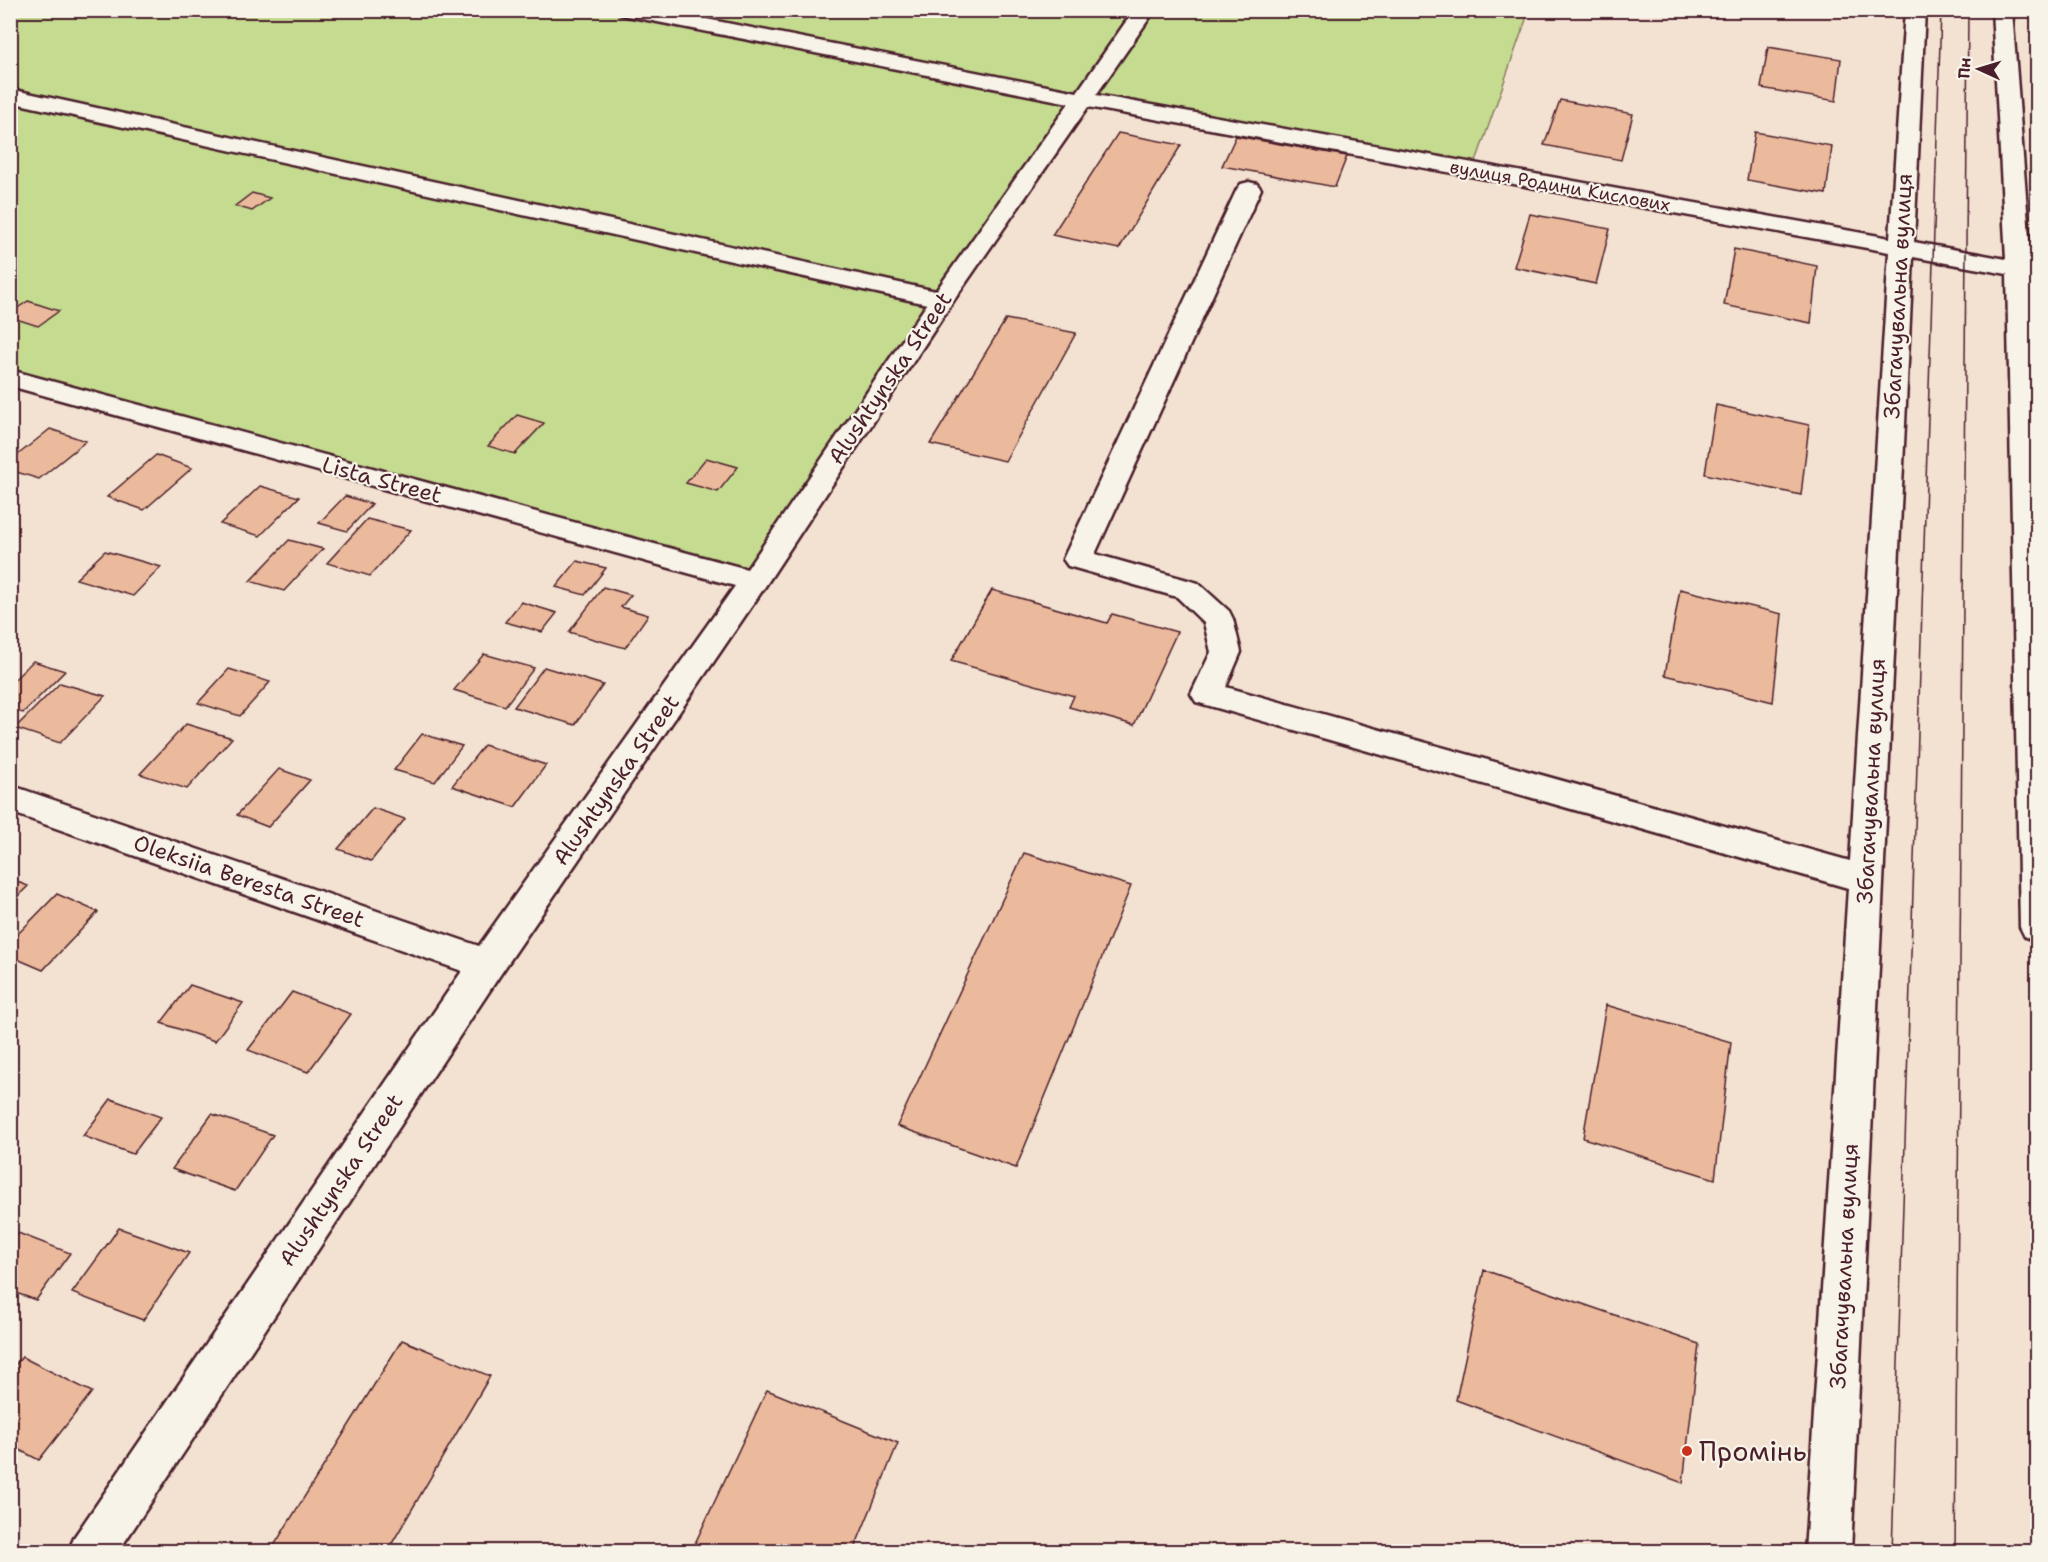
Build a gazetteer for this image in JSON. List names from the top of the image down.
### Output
{
  "streets": {
    "street": [
      "вулиця Родини Кислових",
      "Збагачувальна вулиця",
      "Alushtynska Street",
      "Lista Street",
      "Oleksiia Beresta Street"
    ]
  },
  "crossings": [
    ["вулиця Родини Кислових", "Збагачувальна вулиця"],
    ["вулиця Родини Кислових", "Alushtynska Street"],
    ["Alushtynska Street", "Lista Street"],
    ["Alushtynska Street", "Oleksiia Beresta Street"]
  ],
  "places": ["Промінь"],
  "north": "left"
}
